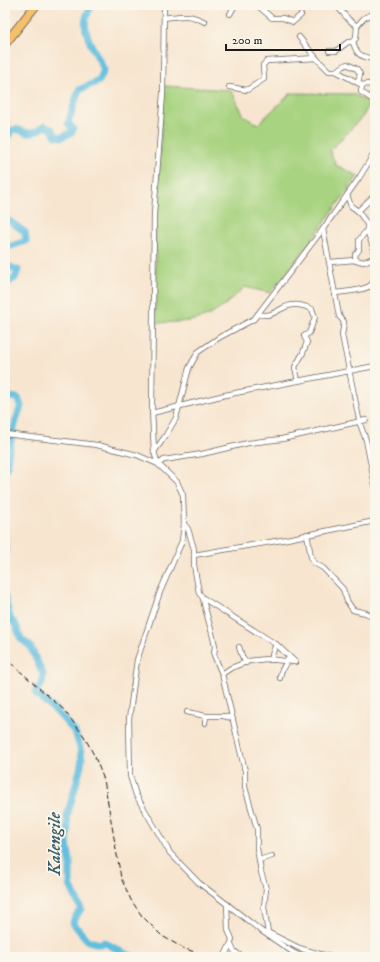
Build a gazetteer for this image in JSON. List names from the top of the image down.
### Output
{
  "water": ["Kalengile"],
  "scale_bar": "200 m"
}
